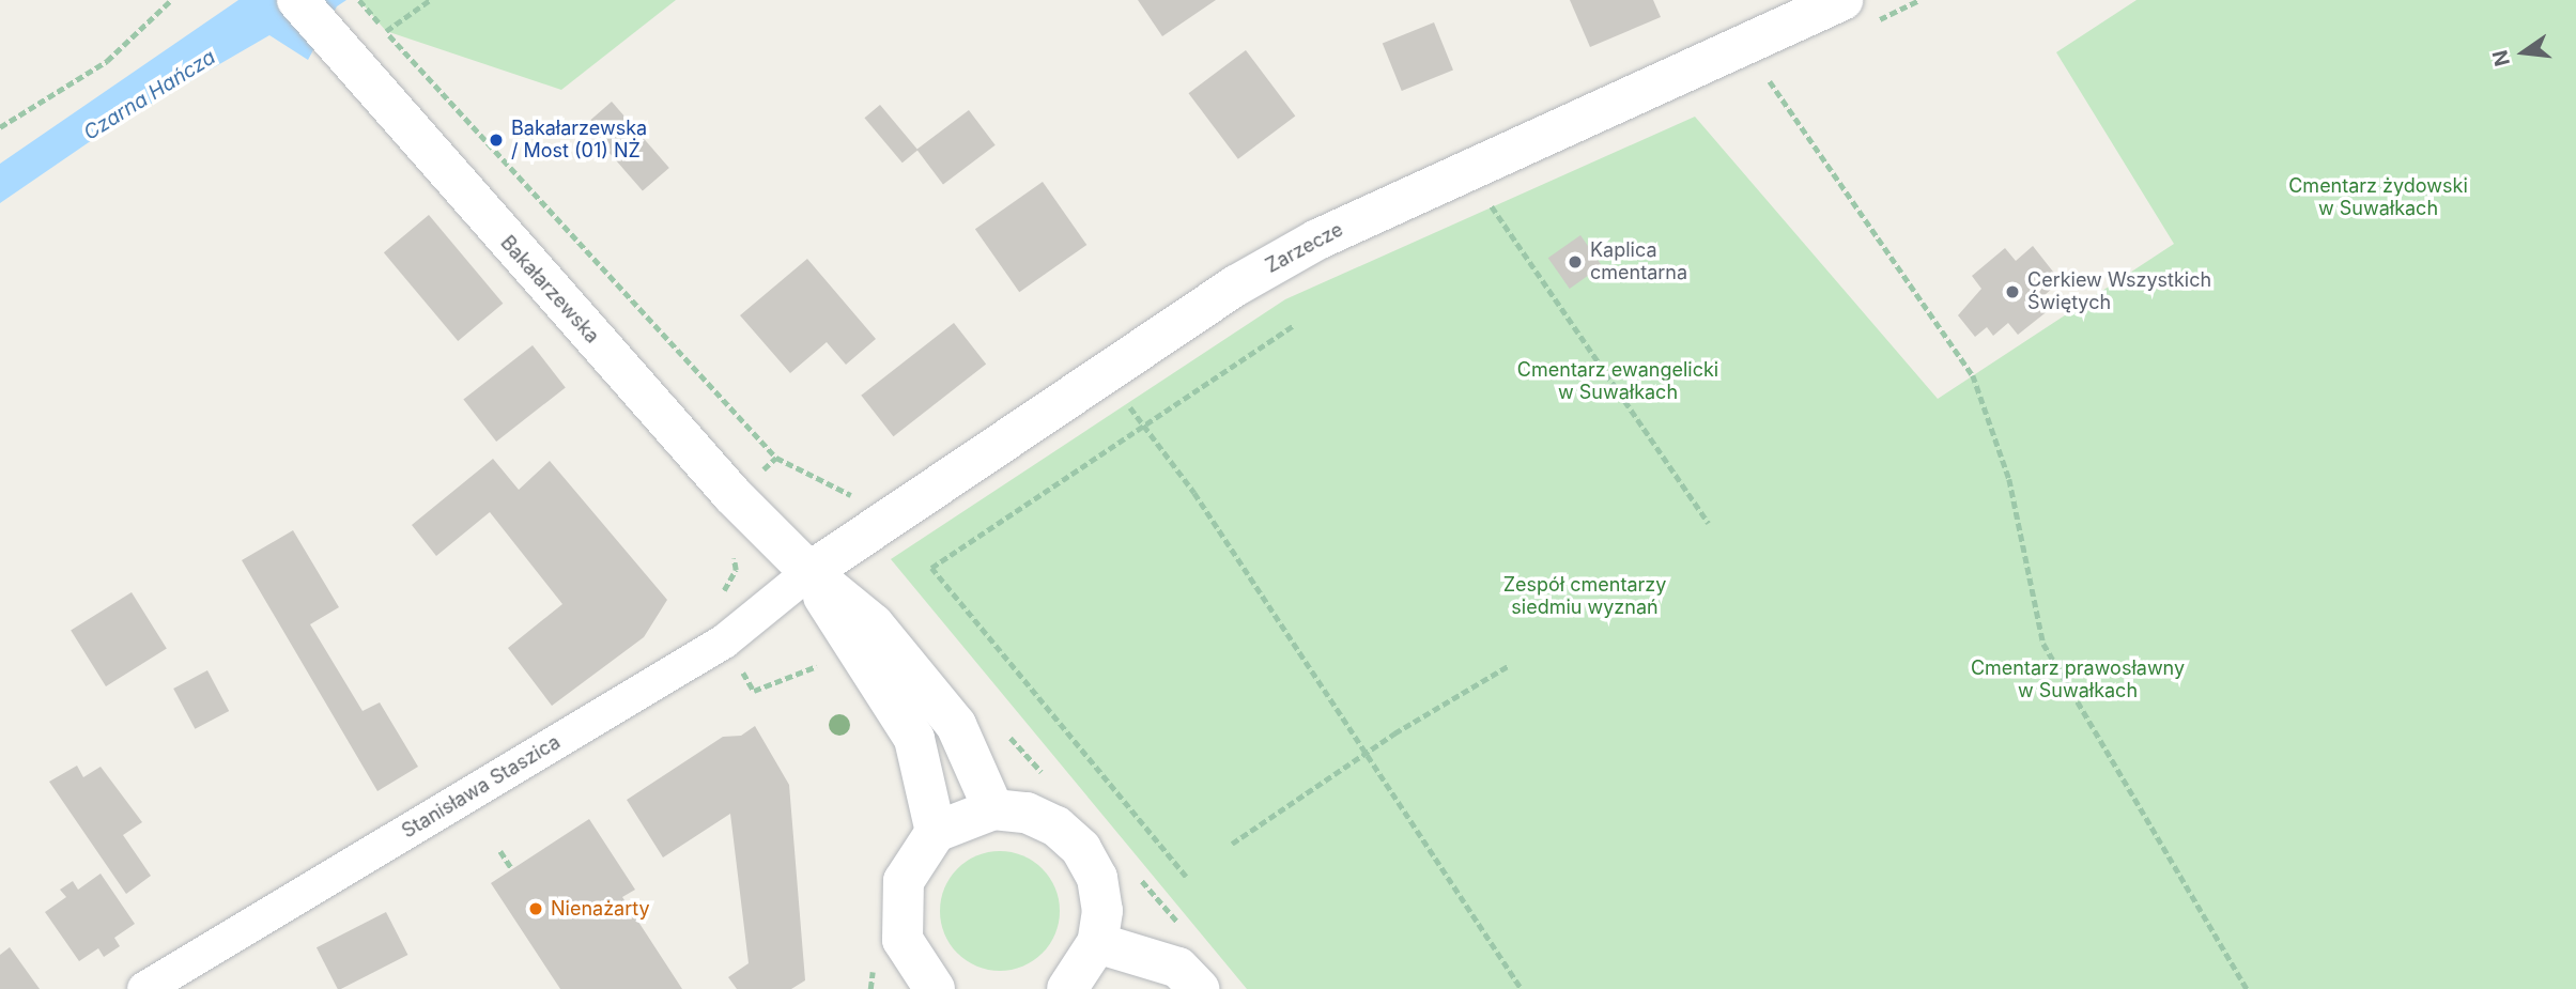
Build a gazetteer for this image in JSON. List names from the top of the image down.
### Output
{
  "streets": {
    "street": ["Zarzecze", "Bakałarzewska", "Stanisława Staszica"]
  },
  "crossings": [
    ["Zarzecze", "Bakałarzewska"],
    ["Zarzecze", "Stanisława Staszica"],
    ["Bakałarzewska", "Stanisława Staszica"]
  ],
  "water": ["Czarna Hańcza"],
  "parks": [
    "Cmentarz żydowski w Suwałkach",
    "Cmentarz ewangelicki w Suwałkach",
    "Zespół cmentarzy siedmiu wyznań",
    "Cmentarz prawosławny w Suwałkach"
  ],
  "places": [
    "Bakałarzewska / Most (01) NŻ",
    "Kaplica cmentarna",
    "Cerkiew Wszystkich Świętych",
    "Nienażarty"
  ],
  "north": "left"
}
